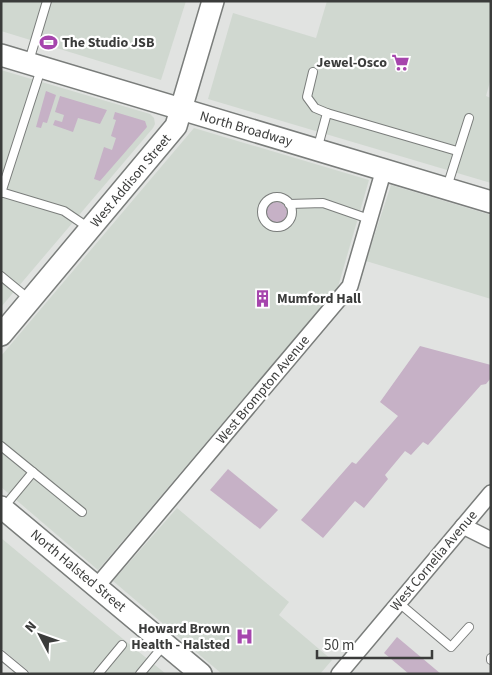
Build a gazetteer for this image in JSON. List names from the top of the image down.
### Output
{
  "streets": {
    "main road": ["North Broadway", "West Addison Street", "North Halsted Street"],
    "street": ["West Brompton Avenue", "West Cornelia Avenue"]
  },
  "crossings": [
    ["North Broadway", "West Addison Street"],
    ["North Broadway", "West Brompton Avenue"],
    ["West Brompton Avenue", "North Halsted Street"]
  ],
  "places": {
    "sports": ["The Studio JSB"],
    "supermarket": ["Jewel-Osco"],
    "building": ["Mumford Hall"],
    "hospital": ["Howard Brown Health - Halsted"]
  },
  "scale_bar": "50 m",
  "north": "top left"
}
